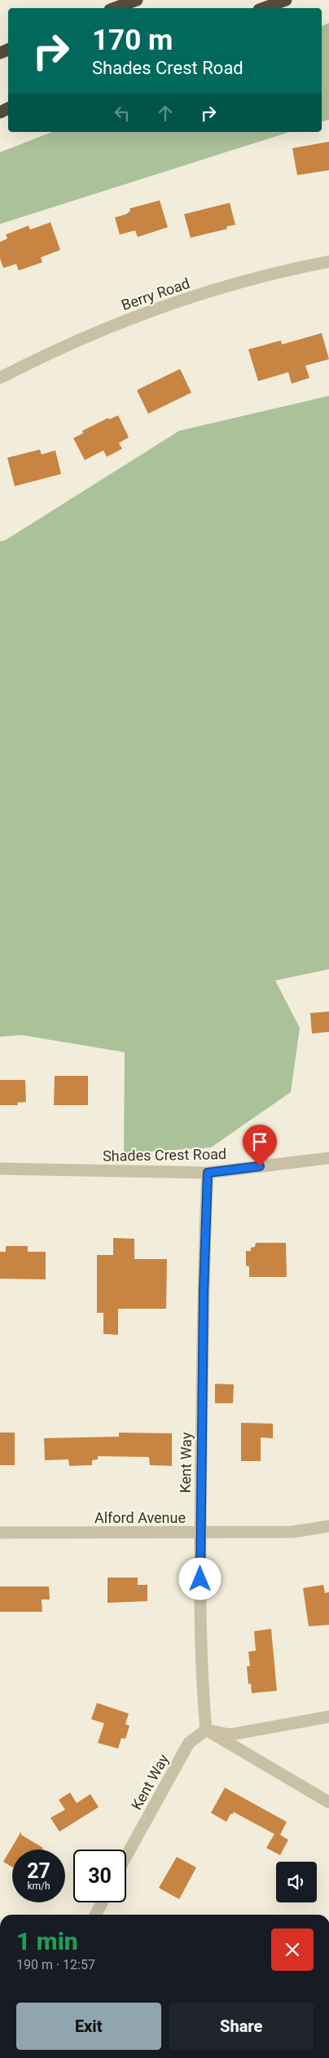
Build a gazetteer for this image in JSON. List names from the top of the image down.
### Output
{
  "streets": {
    "street": [
      "Berry Road",
      "Shades Crest Road",
      "Kent Way",
      "Alford Avenue"
    ]
  },
  "crossings": [
    ["Shades Crest Road", "Kent Way"],
    ["Kent Way", "Alford Avenue"]
  ],
  "page": {
    "turn": ["170 m", "Shades Crest Road"],
    "speed": "27 km/h",
    "limit": "30",
    "heading": ["1 min", "190 m · 12:57"],
    "buttons": ["Exit", "Share"]
  }
}
